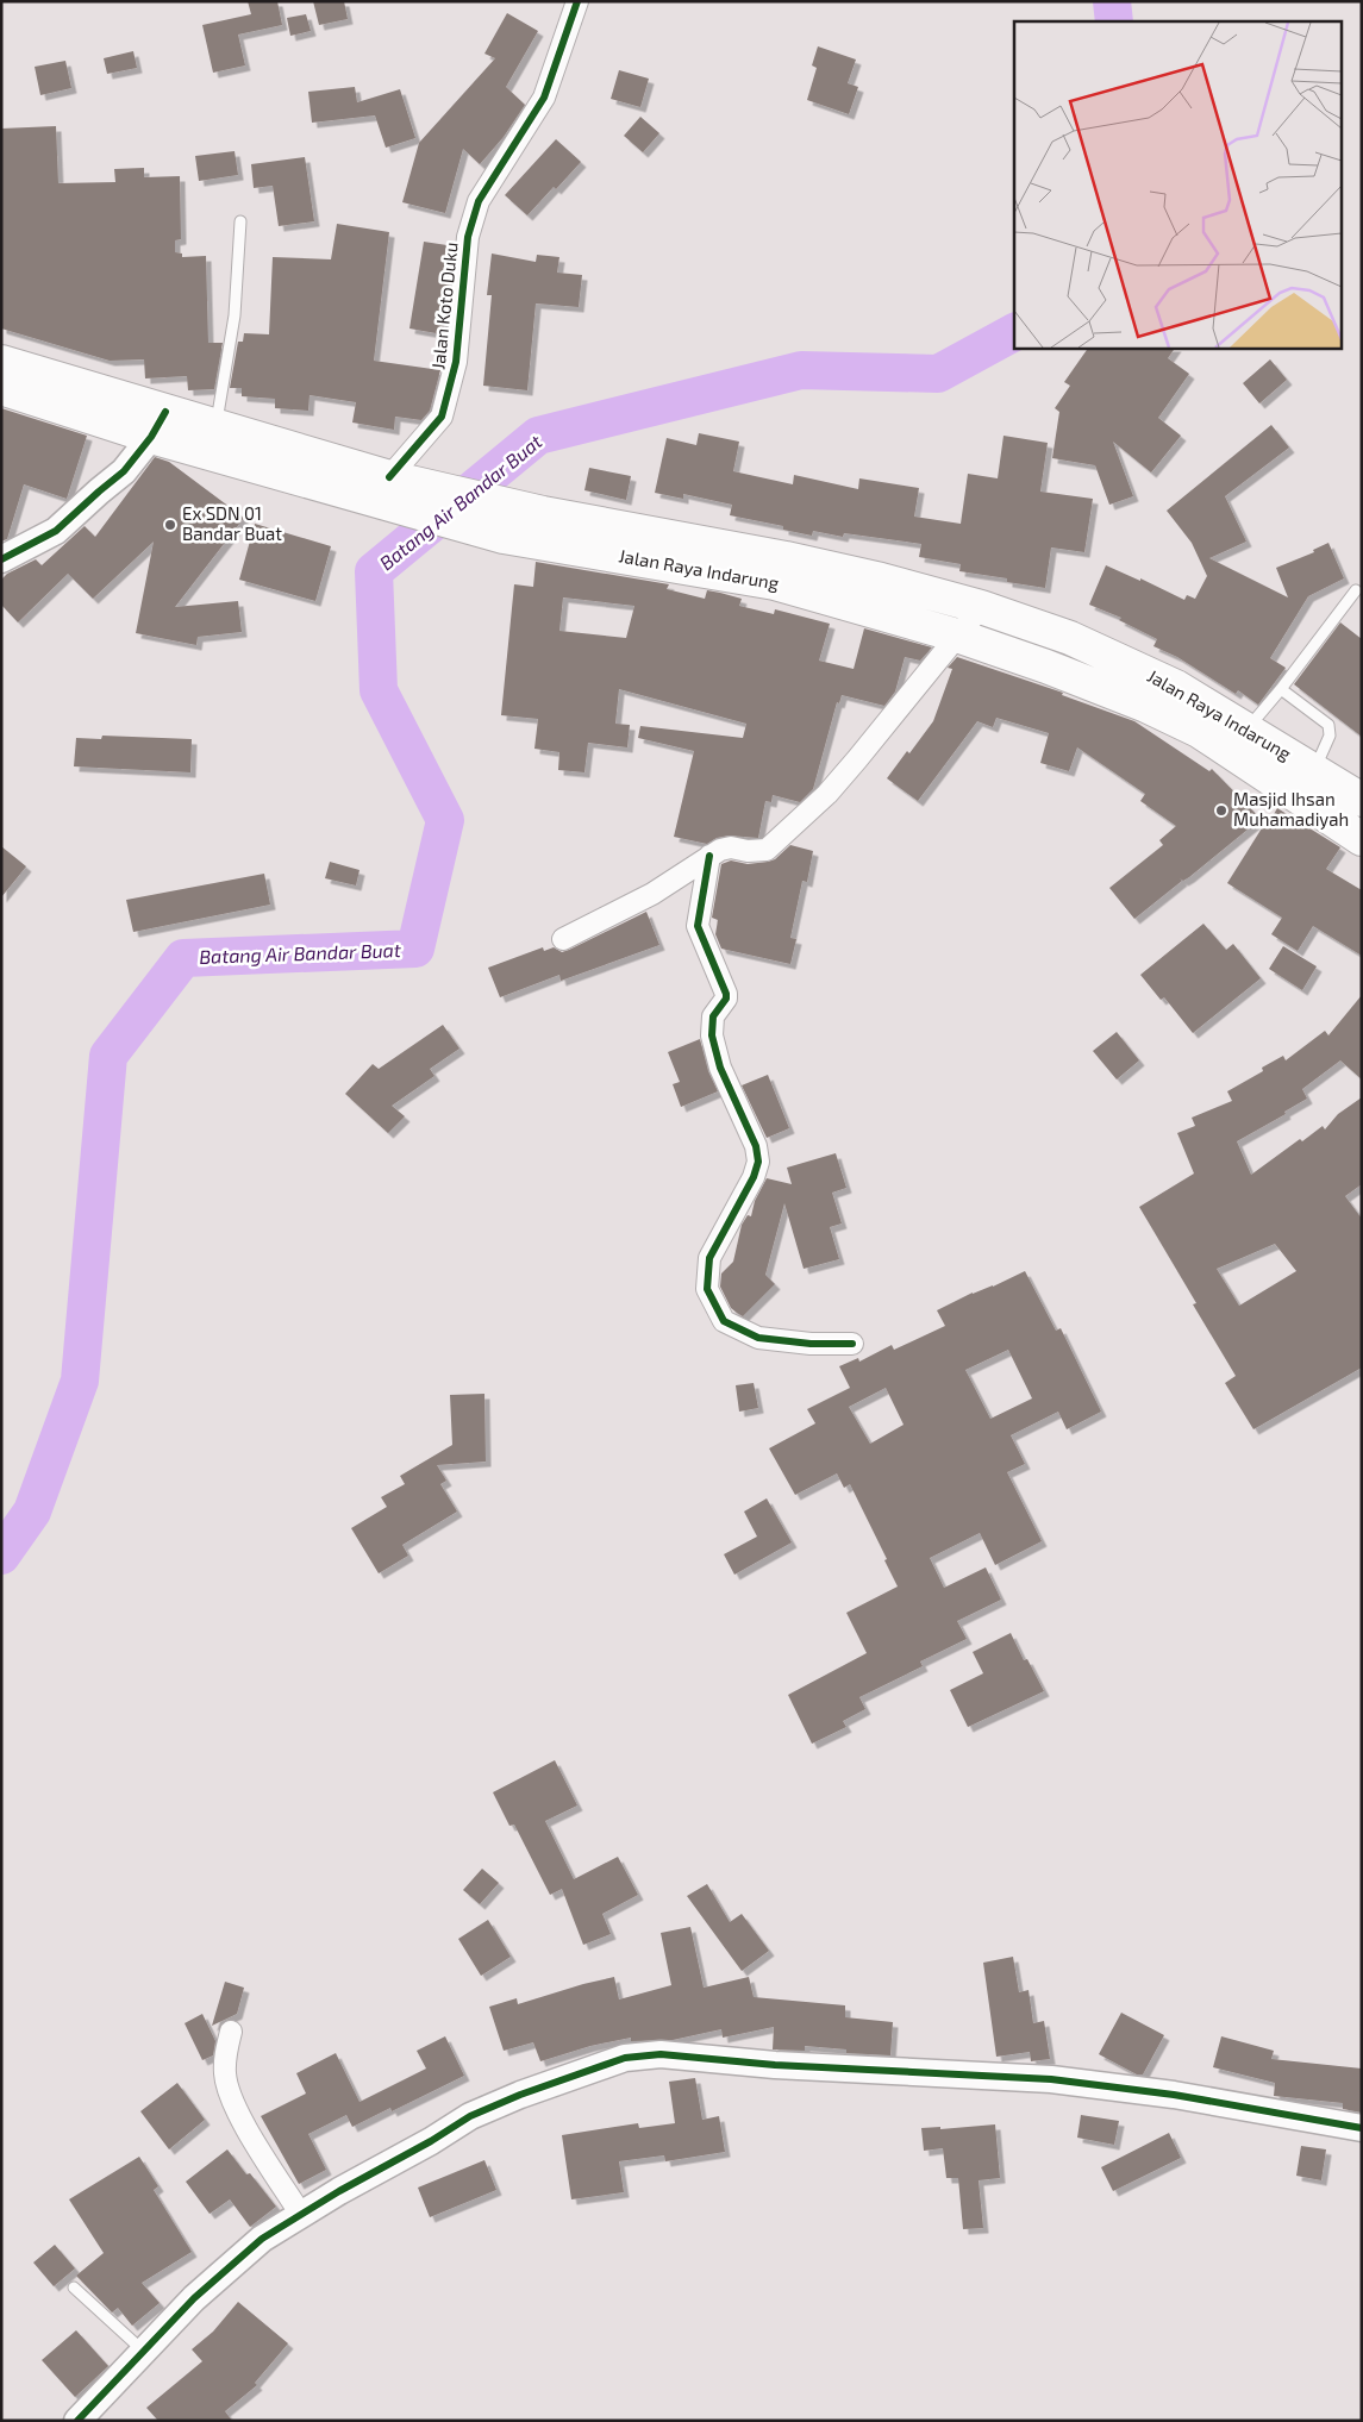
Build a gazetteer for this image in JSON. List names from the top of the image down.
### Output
{
  "streets": {
    "highway": ["Jalan Raya Indarung"],
    "street": ["Jalan Koto Duku"]
  },
  "crossings": [
    ["Jalan Koto Duku", "Jalan Raya Indarung"]
  ],
  "water": ["Batang Air Bandar Buat"],
  "places": ["Ex SDN 01 Bandar Buat", "Masjid Ihsan Muhamadiyah"]
}
